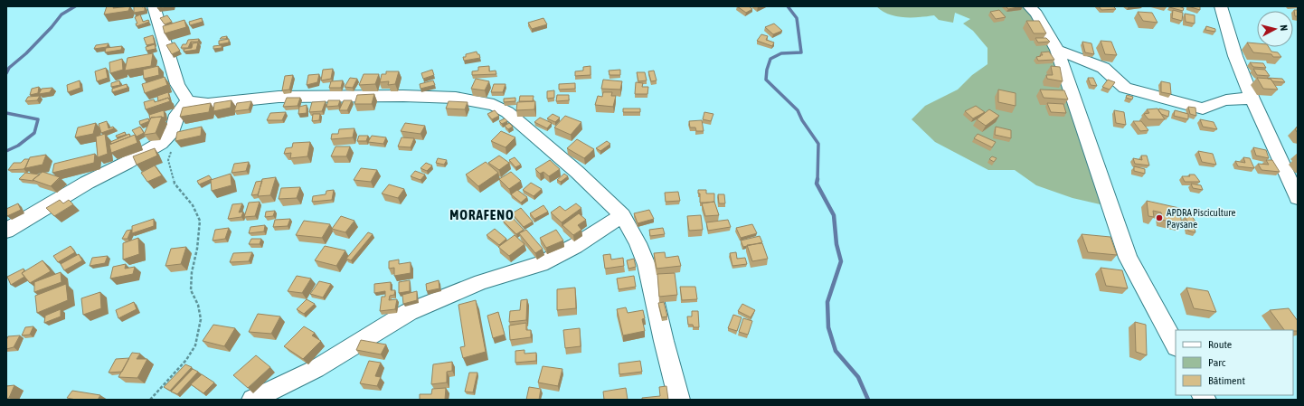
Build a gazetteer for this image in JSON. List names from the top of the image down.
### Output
{
  "districts": ["MORAFENO"],
  "places": ["APDRA Pisciculture Paysane"],
  "legend": ["Route", "Parc", "Bâtiment"],
  "north": "right"
}
